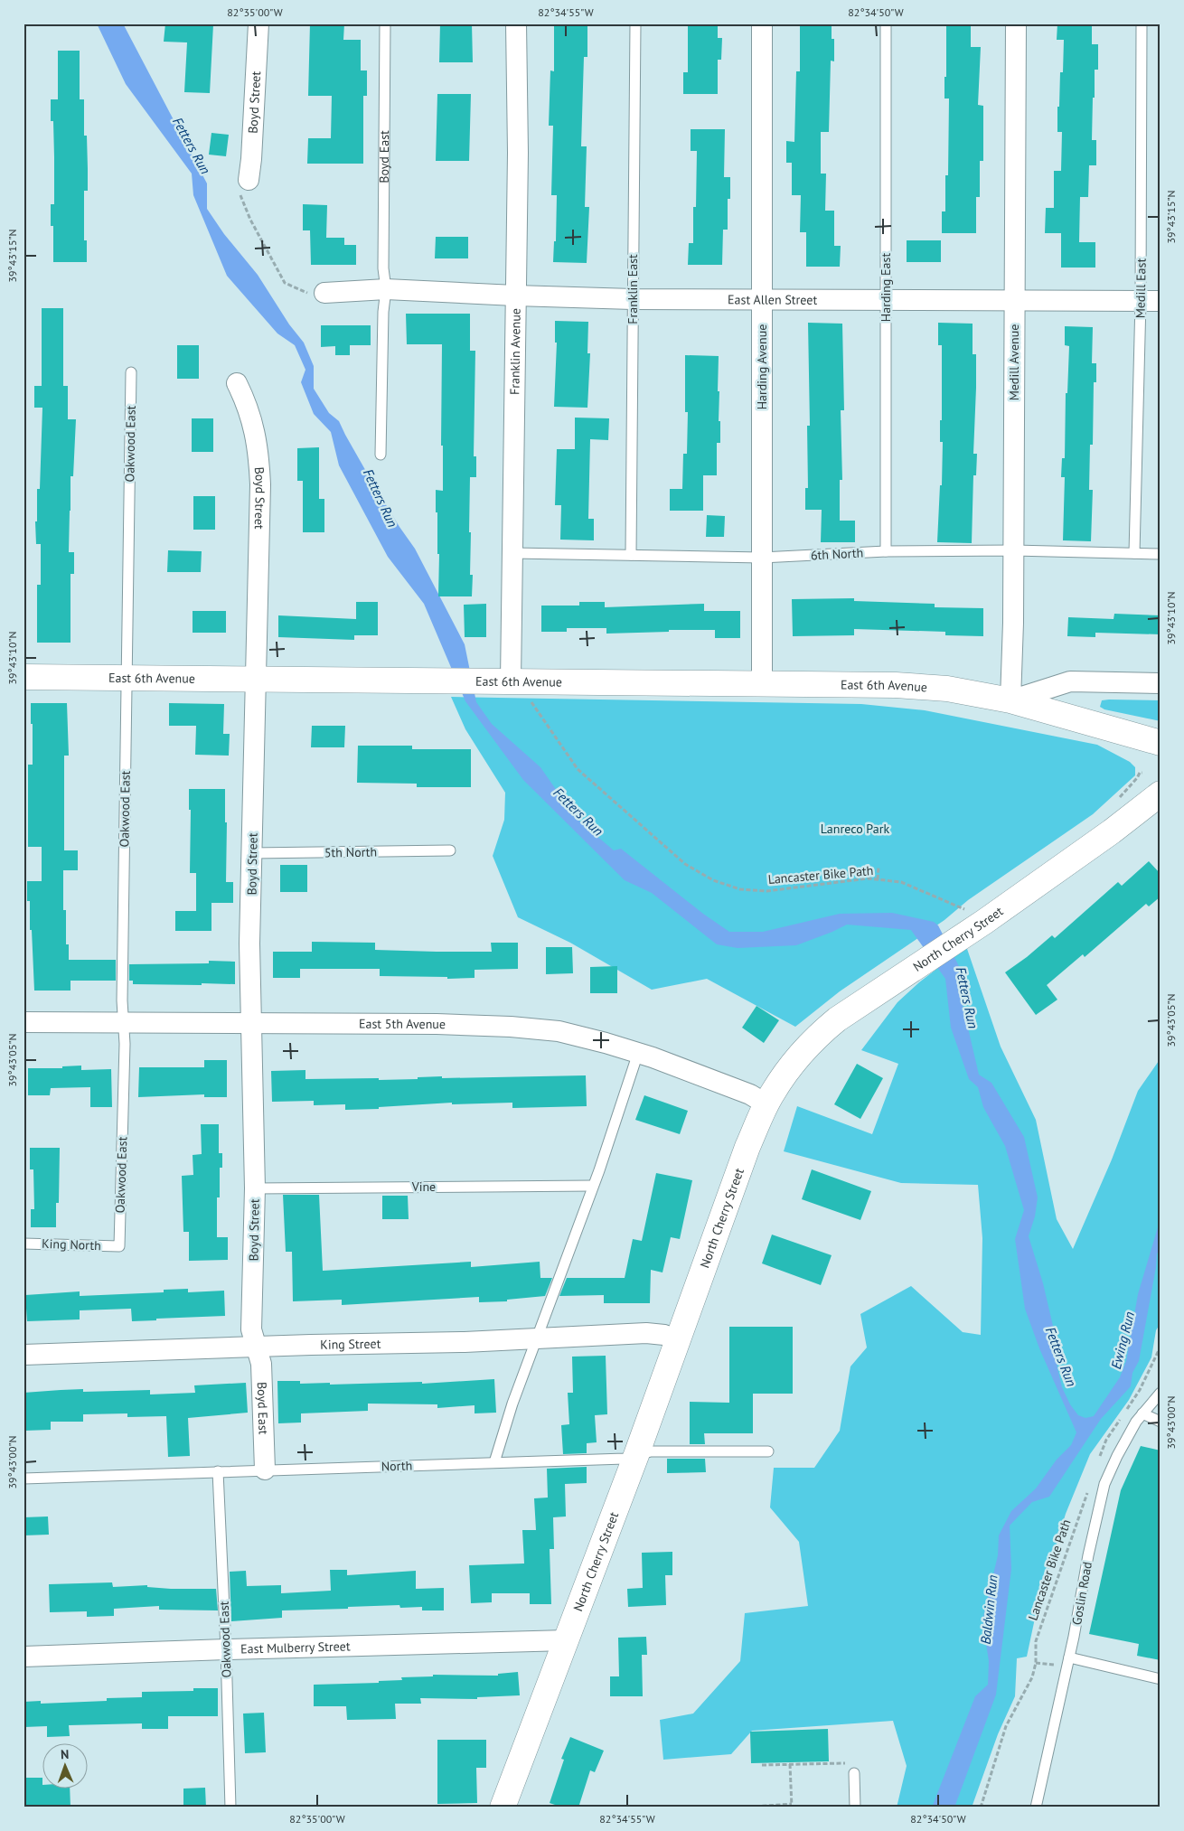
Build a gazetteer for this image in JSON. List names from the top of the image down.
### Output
{
  "streets": {
    "main road": ["East 6th Avenue", "North Cherry Street"],
    "street": [
      "Boyd Street",
      "Boyd East",
      "East Allen Street",
      "Franklin Avenue",
      "Medill Avenue",
      "Harding Avenue",
      "East 5th Avenue",
      "King Street",
      "East Mulberry Street"
    ],
    "lane": [
      "Harding East",
      "Medill East",
      "Franklin East",
      "Oakwood East",
      "6th North",
      "5th North",
      "Vine",
      "King North",
      "North",
      "Goslin Road"
    ],
    "path": ["Lancaster Bike Path"]
  },
  "crossings": [
    ["Boyd Street", "Boyd East"],
    ["Boyd Street", "East 6th Avenue"],
    ["Boyd Street", "5th North"],
    ["Boyd Street", "East 5th Avenue"],
    ["Boyd Street", "Vine"],
    ["Boyd Street", "King Street"],
    ["Boyd East", "East Allen Street"],
    ["Boyd East", "King Street"],
    ["Boyd East", "North"],
    ["Harding East", "East Allen Street"],
    ["Harding East", "6th North"],
    ["Medill East", "East Allen Street"],
    ["Medill East", "6th North"],
    ["Franklin East", "East Allen Street"],
    ["Franklin East", "6th North"],
    ["East Allen Street", "Franklin Avenue"],
    ["East Allen Street", "Medill Avenue"],
    ["East Allen Street", "Harding Avenue"],
    ["Franklin Avenue", "6th North"],
    ["Franklin Avenue", "East 6th Avenue"],
    ["Medill Avenue", "6th North"],
    ["Medill Avenue", "East 6th Avenue"],
    ["Harding Avenue", "6th North"],
    ["Harding Avenue", "East 6th Avenue"],
    ["Oakwood East", "East 6th Avenue"],
    ["Oakwood East", "East 5th Avenue"],
    ["Oakwood East", "King North"],
    ["Oakwood East", "North"],
    ["Oakwood East", "East Mulberry Street"],
    ["North Cherry Street", "East 5th Avenue"],
    ["North Cherry Street", "King Street"],
    ["North Cherry Street", "North"],
    ["North Cherry Street", "East Mulberry Street"]
  ],
  "water": ["Fetters Run", "Ewing Run", "Baldwin Run"],
  "parks": ["Lanreco Park"],
  "north": "top",
  "coordinates": [
    "82°35'00\"W",
    "82°34'55\"W",
    "82°34'50\"W",
    "39°43'15\"N",
    "39°43'10\"N",
    "39°43'05\"N",
    "39°43'00\"N"
  ]
}
